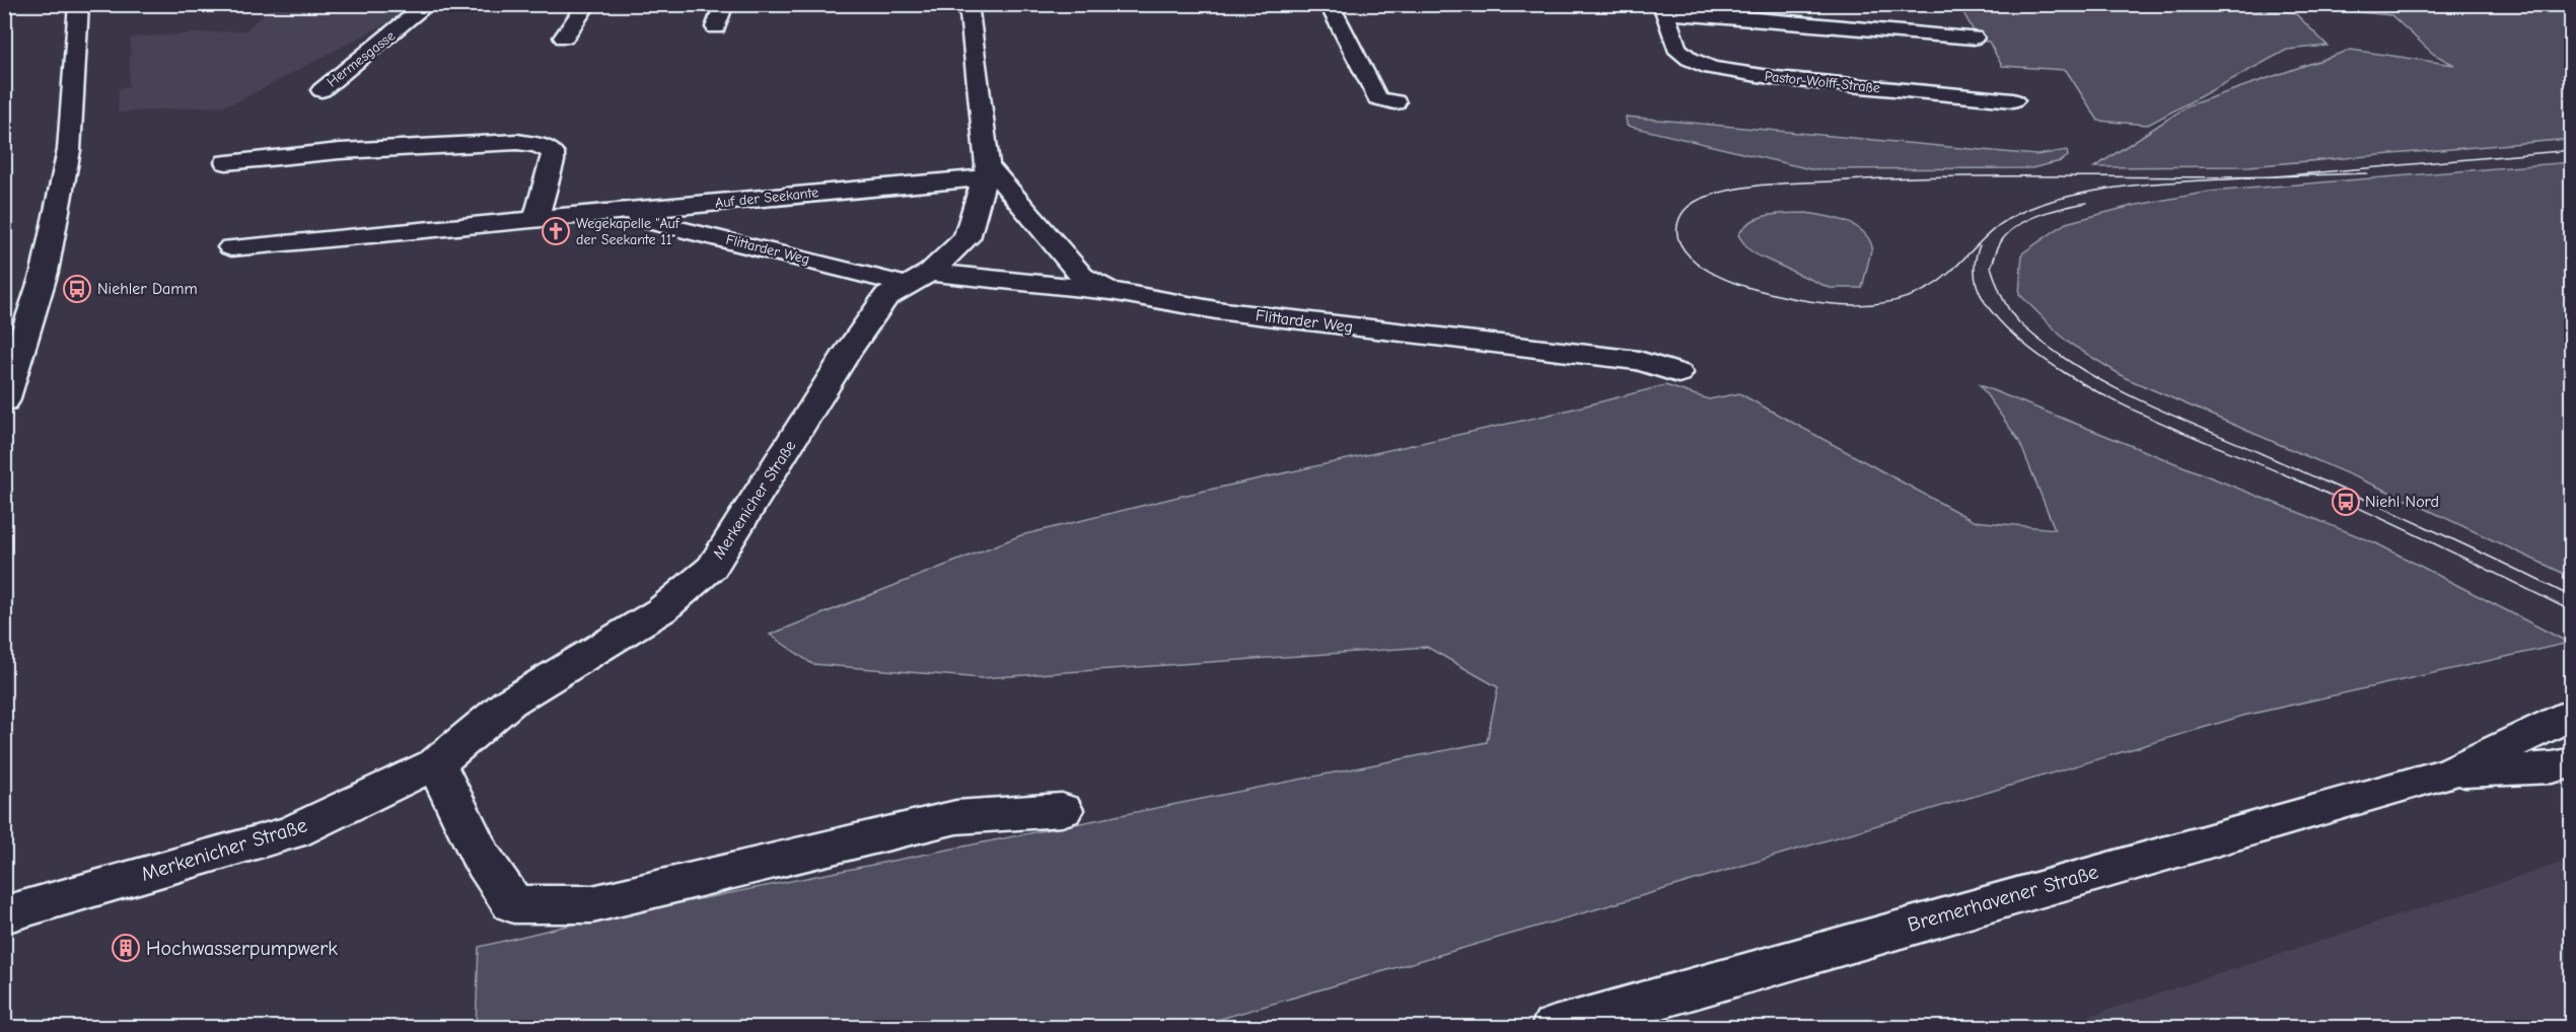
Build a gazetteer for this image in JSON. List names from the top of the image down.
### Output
{
  "streets": {
    "street": [
      "Hermesgasse",
      "Pastor-Wolff-Straße",
      "Auf der Seekante",
      "Flittarder Weg",
      "Merkenicher Straße",
      "Bremerhavener Straße"
    ]
  },
  "crossings": [
    ["Auf der Seekante", "Flittarder Weg"],
    ["Auf der Seekante", "Merkenicher Straße"],
    ["Flittarder Weg", "Merkenicher Straße"]
  ],
  "places": {
    "church": ["Wegekapelle \"Auf der Seekante 11\""],
    "bus stop": ["Niehler Damm", "Niehl Nord"],
    "building": ["Hochwasserpumpwerk"]
  }
}
